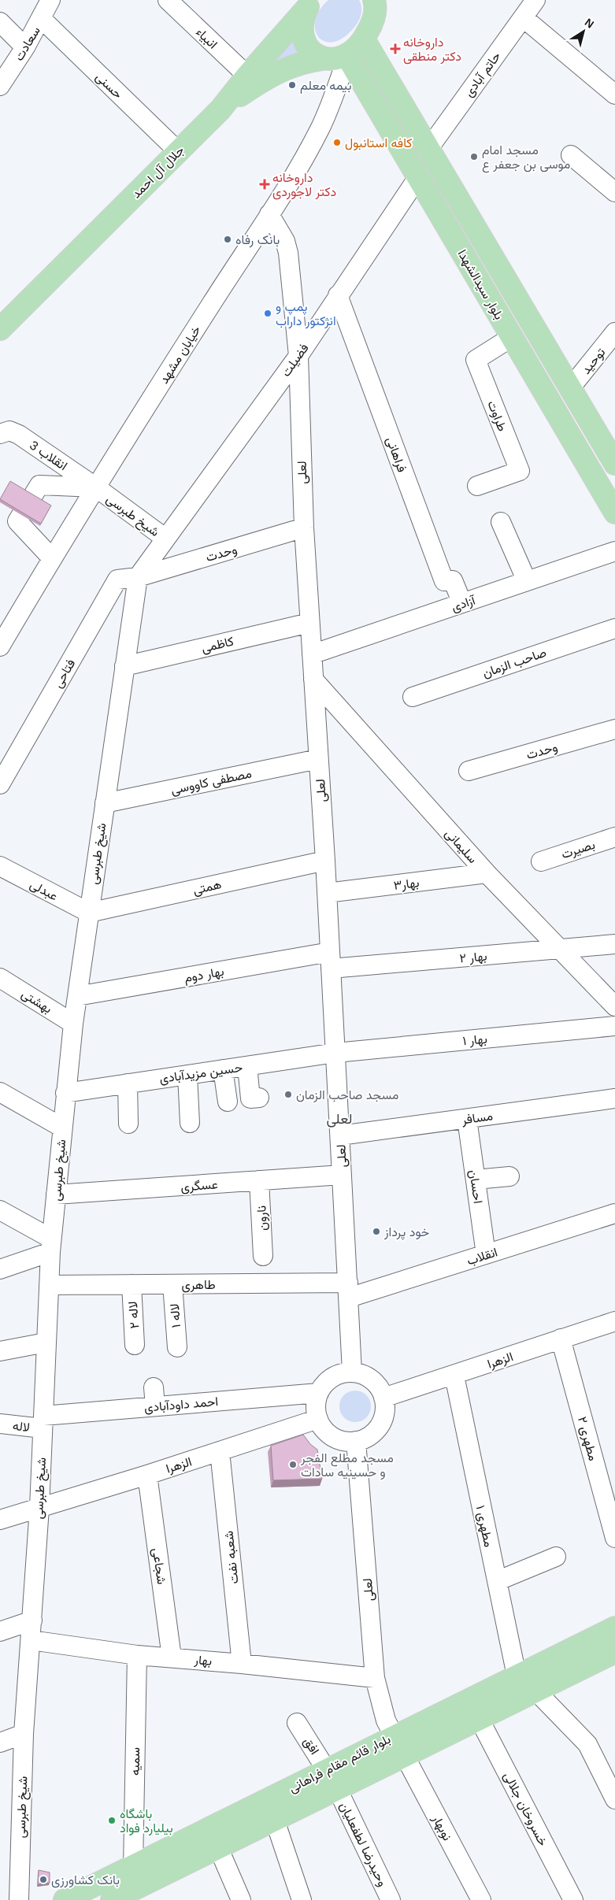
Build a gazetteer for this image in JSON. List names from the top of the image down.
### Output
{
  "streets": {
    "main road": ["جلال آل احمد", "بلوار سیدالشهدا", "بلوار قائم مقام فراهانی"],
    "street": [
      "انبیاء",
      "سعادت",
      "حاتم آبادی",
      "حسنی",
      "خیابان مشهد",
      "فضیلت",
      "توحید",
      "طراوت",
      "فراهانی",
      "انقلاب 3",
      "لعلی",
      "شیخ طبرسی",
      "وحدت",
      "آزادی",
      "کاظمی",
      "صاحب الزمان",
      "فتاحی",
      "مصطفی کاووسی",
      "سلیمانی",
      "بصیرت",
      "بهار۳",
      "همتی",
      "عبدلی",
      "بهار ۲",
      "بهار دوم",
      "بهشتی",
      "بهار ۱",
      "حسین مزیدآبادی",
      "مسافر",
      "عسگری",
      "احسان",
      "نارون",
      "انقلاب",
      "طاهری",
      "لاله ۲",
      "لاله ۱",
      "الزهرا",
      "احمد داودآبادی",
      "لاله",
      "مطهری ۲",
      "مطهری ۱",
      "شعبه نفت",
      "شجاعی",
      "بهار",
      "افق",
      "سمیه",
      "خسروخان جلالی",
      "نوبهار",
      "وحیدرضا لطفعلیان"
    ]
  },
  "crossings": [
    ["انبیاء", "جلال آل احمد"],
    ["سعادت", "حسنی"],
    ["حاتم آبادی", "بلوار سیدالشهدا"],
    ["حسنی", "جلال آل احمد"],
    ["بلوار سیدالشهدا", "خیابان مشهد"],
    ["بلوار سیدالشهدا", "فضیلت"],
    ["بلوار سیدالشهدا", "توحید"],
    ["بلوار سیدالشهدا", "طراوت"],
    ["خیابان مشهد", "انقلاب 3"],
    ["خیابان مشهد", "لعلی"],
    ["خیابان مشهد", "شیخ طبرسی"],
    ["فضیلت", "فراهانی"],
    ["فضیلت", "لعلی"],
    ["فضیلت", "شیخ طبرسی"],
    ["فراهانی", "آزادی"],
    ["انقلاب 3", "شیخ طبرسی"],
    ["لعلی", "وحدت"],
    ["لعلی", "آزادی"],
    ["لعلی", "کاظمی"],
    ["لعلی", "مصطفی کاووسی"],
    ["لعلی", "سلیمانی"],
    ["لعلی", "بهار۳"],
    ["لعلی", "همتی"],
    ["لعلی", "بهار ۲"],
    ["لعلی", "بهار دوم"],
    ["لعلی", "بهار ۱"],
    ["لعلی", "حسین مزیدآبادی"],
    ["لعلی", "مسافر"],
    ["لعلی", "عسگری"],
    ["لعلی", "انقلاب"],
    ["لعلی", "طاهری"],
    ["لعلی", "الزهرا"],
    ["لعلی", "احمد داودآبادی"],
    ["لعلی", "بهار"],
    ["لعلی", "بلوار قائم مقام فراهانی"],
    ["لعلی", "نوبهار"],
    ["شیخ طبرسی", "وحدت"],
    ["شیخ طبرسی", "کاظمی"],
    ["شیخ طبرسی", "فتاحی"],
    ["شیخ طبرسی", "مصطفی کاووسی"],
    ["شیخ طبرسی", "همتی"],
    ["شیخ طبرسی", "عبدلی"],
    ["شیخ طبرسی", "بهار دوم"],
    ["شیخ طبرسی", "بهشتی"],
    ["شیخ طبرسی", "حسین مزیدآبادی"],
    ["شیخ طبرسی", "عسگری"],
    ["شیخ طبرسی", "طاهری"],
    ["شیخ طبرسی", "الزهرا"],
    ["شیخ طبرسی", "احمد داودآبادی"],
    ["شیخ طبرسی", "لاله"],
    ["شیخ طبرسی", "بهار"],
    ["وحدت", "فتاحی"],
    ["سلیمانی", "بهار۳"],
    ["سلیمانی", "بهار ۲"],
    ["همتی", "عبدلی"],
    ["بهار ۲", "بهار دوم"],
    ["بهار ۱", "حسین مزیدآبادی"],
    ["مسافر", "احسان"],
    ["عسگری", "نارون"],
    ["احسان", "انقلاب"],
    ["انقلاب", "طاهری"],
    ["طاهری", "لاله ۲"],
    ["طاهری", "لاله ۱"],
    ["الزهرا", "احمد داودآبادی"],
    ["الزهرا", "مطهری ۲"],
    ["الزهرا", "مطهری ۱"],
    ["الزهرا", "شعبه نفت"],
    ["الزهرا", "شجاعی"],
    ["احمد داودآبادی", "لاله"],
    ["مطهری ۱", "بلوار قائم مقام فراهانی"],
    ["شعبه نفت", "بهار"],
    ["شجاعی", "بهار"],
    ["بهار", "سمیه"],
    ["افق", "بلوار قائم مقام فراهانی"],
    ["سمیه", "بلوار قائم مقام فراهانی"],
    ["بلوار قائم مقام فراهانی", "خسروخان جلالی"],
    ["بلوار قائم مقام فراهانی", "نوبهار"],
    ["بلوار قائم مقام فراهانی", "وحیدرضا لطفعلیان"]
  ],
  "districts": ["لعلی"],
  "places": {
    "health": ["داروخانه دکتر منطقی", "داروخانه دکتر لاجوردی"],
    "other": [
      "بیمه معلم",
      "کافه استانبول",
      "مسجد امام موسی بن جعفر ع",
      "بانک رفاه",
      "پمپ و انژکتور داراب",
      "مسجد صاحب الزمان",
      "خود پرداز",
      "مسجد مطلع الفجر و حسینیه سادات",
      "باشگاه بیلیارد فواد",
      "بانک کشاورزی"
    ]
  },
  "north": "top right"
}
